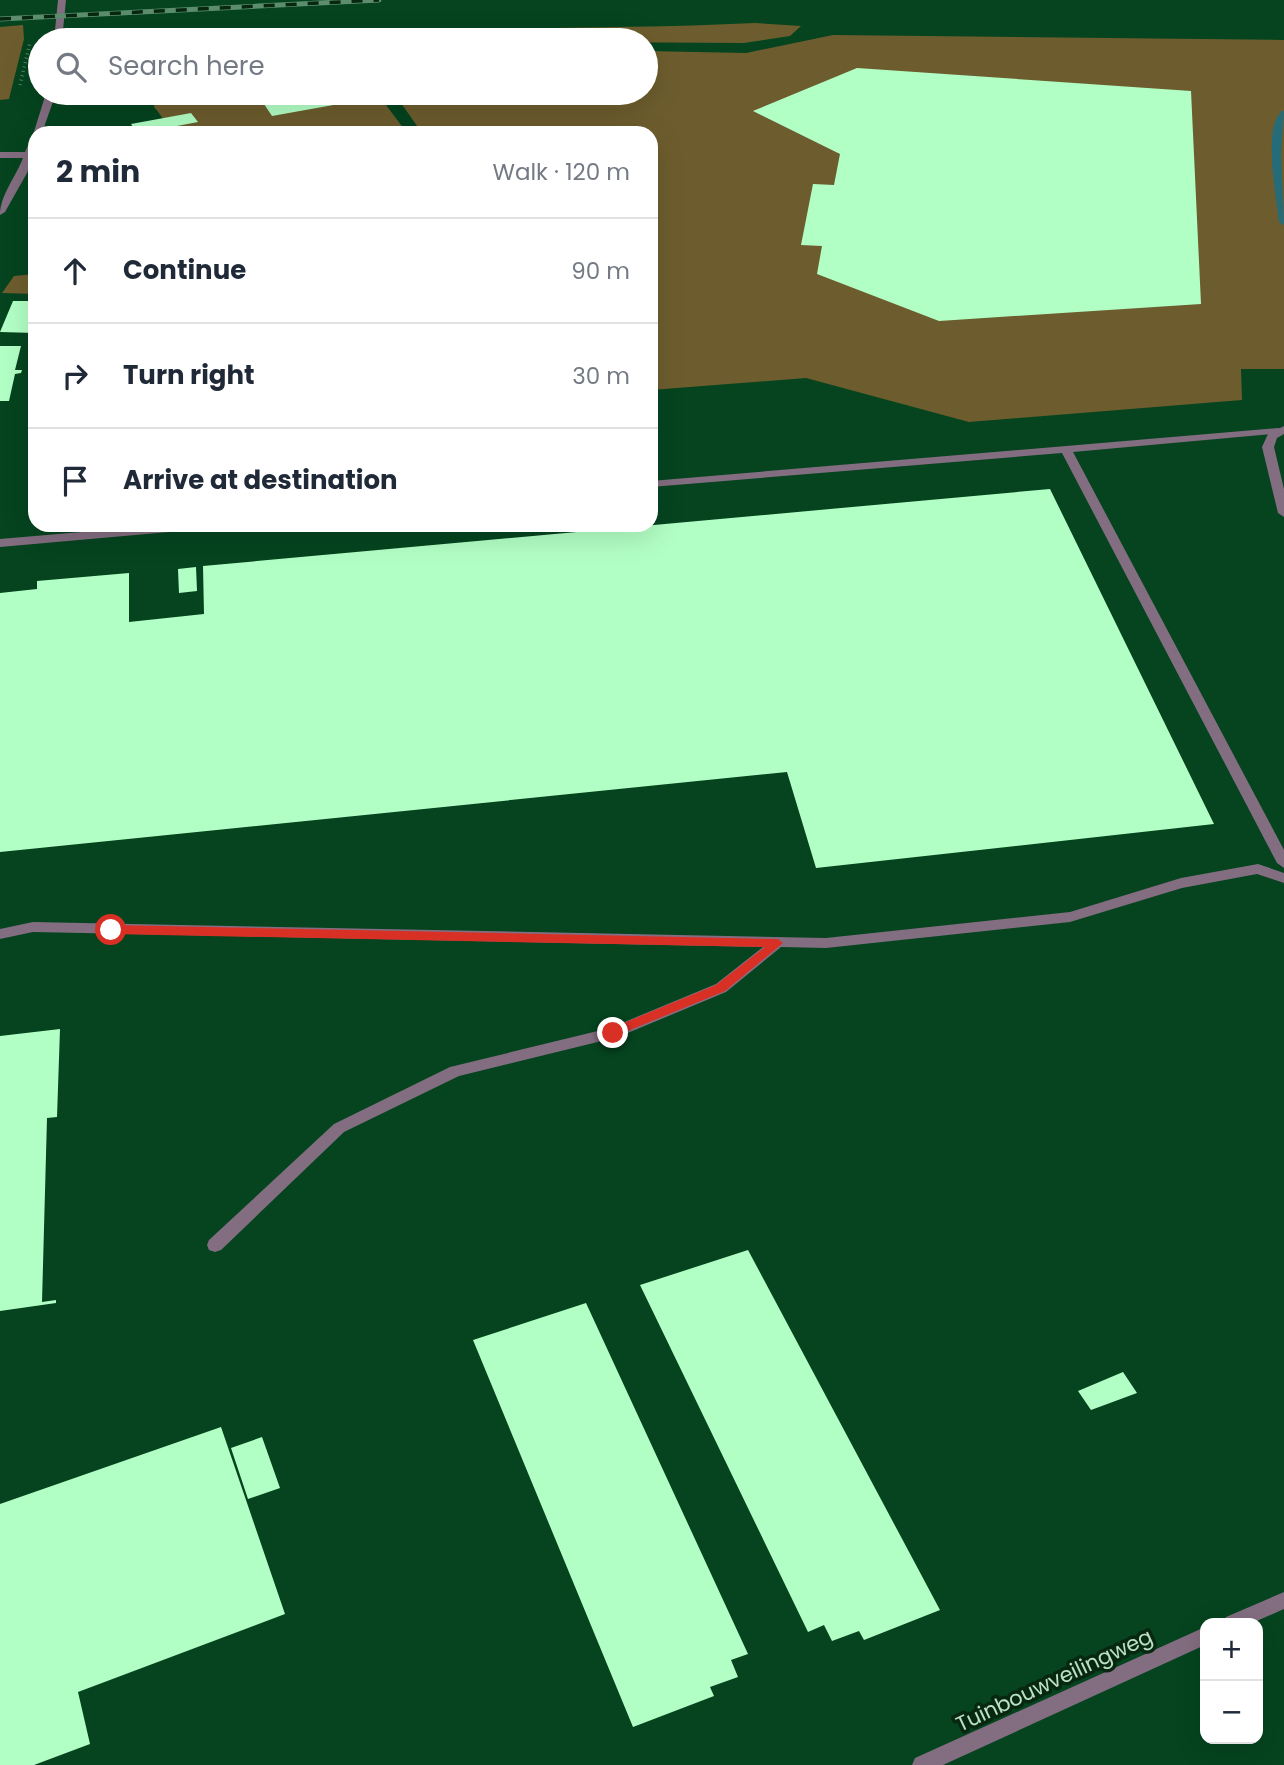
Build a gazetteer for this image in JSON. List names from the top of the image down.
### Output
{
  "streets": {
    "street": ["Tuinbouwveilingweg"]
  },
  "page": {
    "search": "Search here",
    "heading": ["2 min", "Walk · 120 m"],
    "list": [
      ["Continue", "90 m"],
      ["Turn right", "30 m"],
      "Arrive at destination"
    ],
    "map_buttons": ["+", "−"]
  }
}
